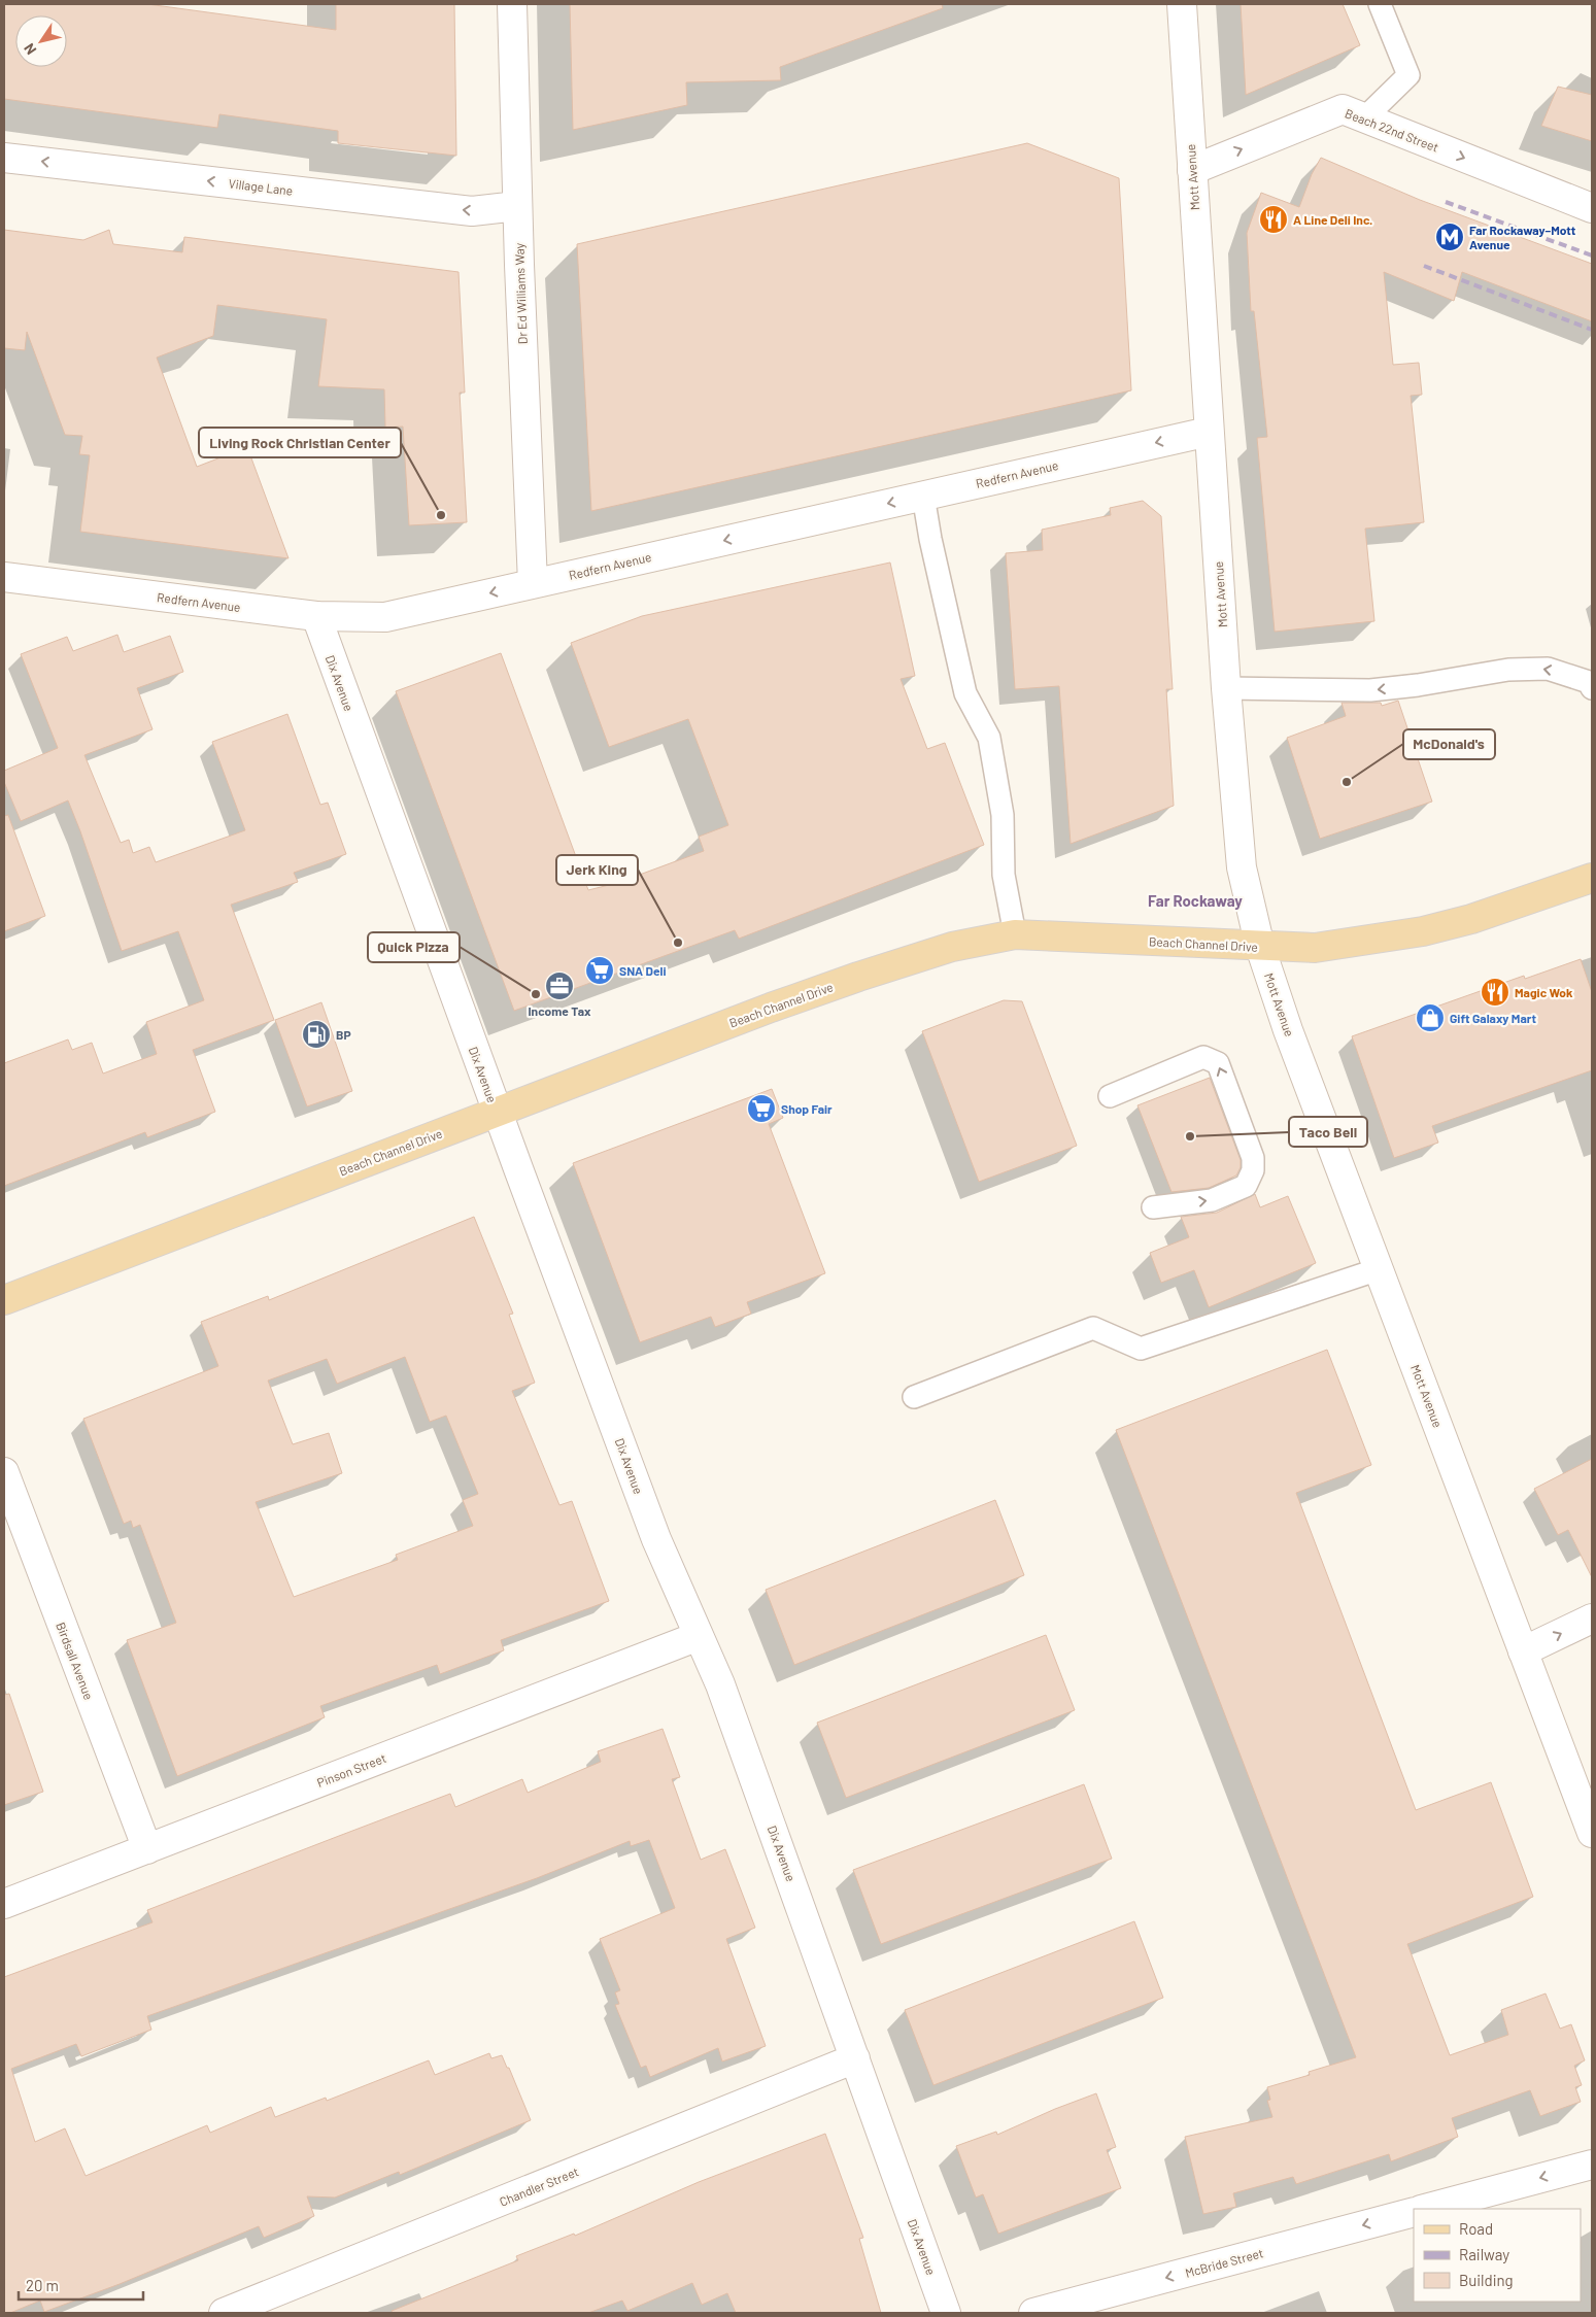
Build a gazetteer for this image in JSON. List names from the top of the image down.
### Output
{
  "streets": {
    "main road": ["Beach Channel Drive"],
    "street": [
      "Beach 22nd Street",
      "Mott Avenue",
      "Village Lane",
      "Dr Ed Williams Way",
      "Redfern Avenue",
      "Dix Avenue",
      "Birdsall Avenue",
      "Pinson Street",
      "Chandler Street",
      "McBride Street"
    ]
  },
  "crossings": [
    ["Beach 22nd Street", "Mott Avenue"],
    ["Mott Avenue", "Redfern Avenue"],
    ["Mott Avenue", "Beach Channel Drive"],
    ["Village Lane", "Dr Ed Williams Way"],
    ["Dr Ed Williams Way", "Redfern Avenue"],
    ["Redfern Avenue", "Dix Avenue"],
    ["Dix Avenue", "Beach Channel Drive"],
    ["Dix Avenue", "Pinson Street"],
    ["Dix Avenue", "Chandler Street"],
    ["Birdsall Avenue", "Pinson Street"]
  ],
  "one_way": [
    "Beach 22nd Street",
    "Village Lane",
    "Redfern Avenue",
    "McBride Street"
  ],
  "districts": ["Far Rockaway"],
  "places": {
    "restaurant": ["A Line Deli Inc.", "Magic Wok"],
    "metro station": ["Far Rockaway–Mott Avenue"],
    "other": [
      "Living Rock Christian Center",
      "McDonald's",
      "Jerk King",
      "Quick Pizza",
      "Taco Bell"
    ],
    "supermarket": ["SNA Deli", "Shop Fair"],
    "office": ["Income Tax"],
    "shop": ["Gift Galaxy Mart"],
    "fuel station": ["BP"]
  },
  "legend": ["Road", "Railway", "Building"],
  "scale_bar": "20 m",
  "north": "bottom left"
}
